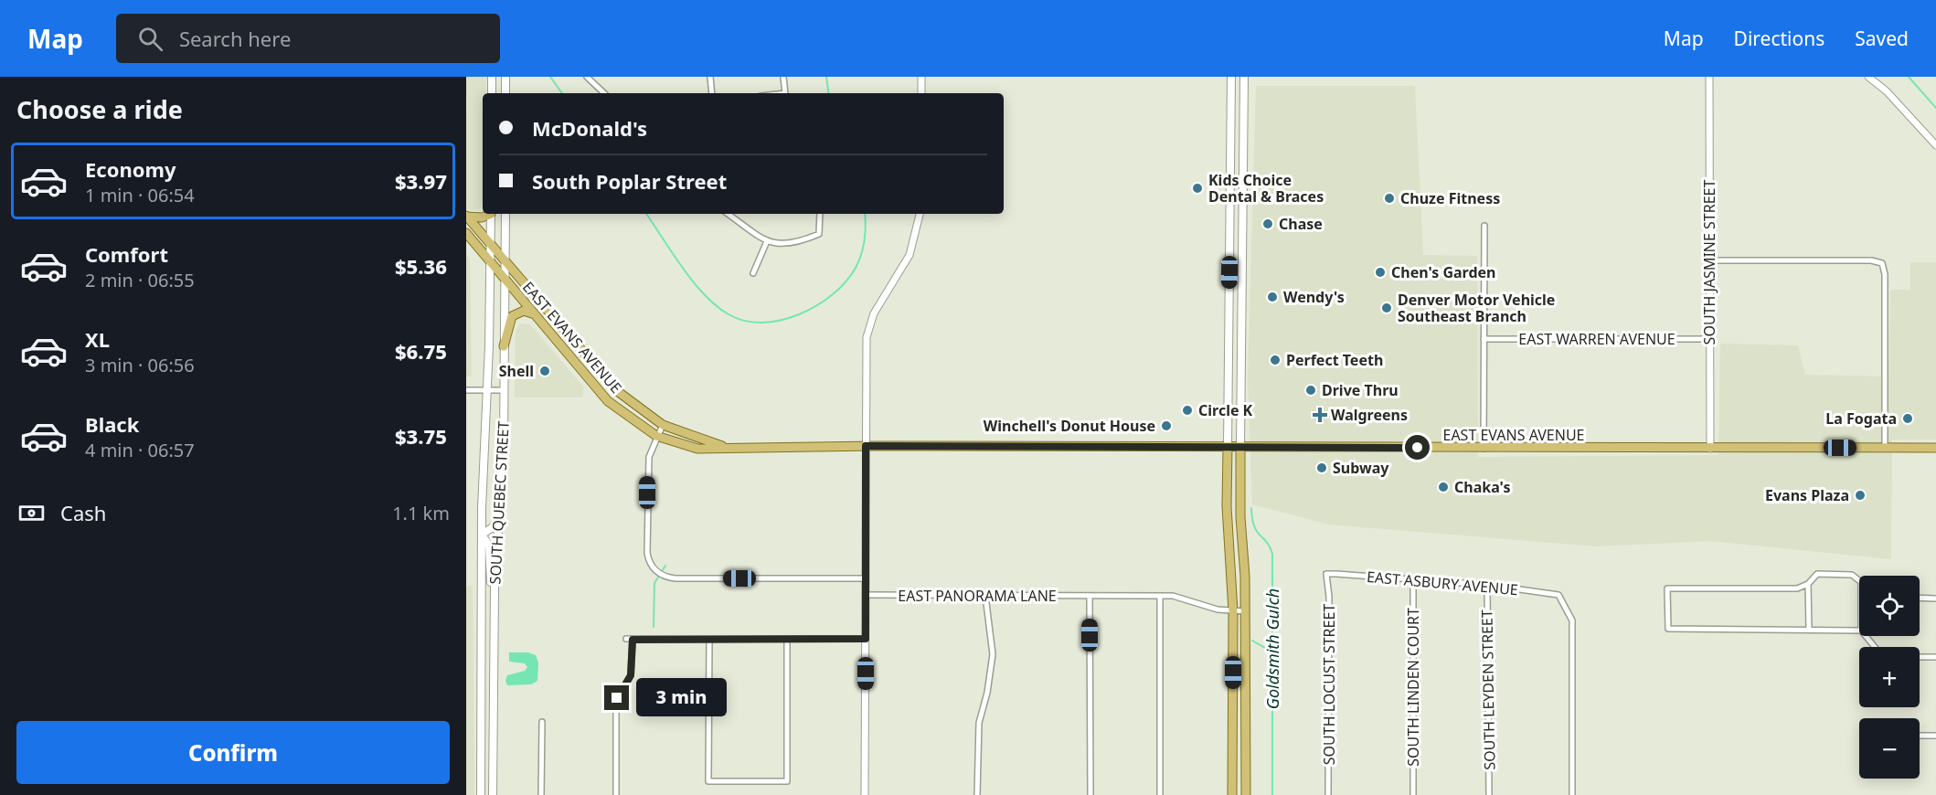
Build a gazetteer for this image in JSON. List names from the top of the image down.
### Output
{
  "streets": {
    "main road": ["EAST EVANS AVENUE", "SOUTH QUEBEC STREET"],
    "street": [
      "SOUTH JASMINE STREET",
      "EAST WARREN AVENUE",
      "EAST ASBURY AVENUE",
      "EAST PANORAMA LANE",
      "SOUTH LOCUST STREET",
      "SOUTH LINDEN COURT",
      "SOUTH LEYDEN STREET"
    ]
  },
  "crossings": [
    ["SOUTH JASMINE STREET", "EAST EVANS AVENUE"],
    ["SOUTH JASMINE STREET", "EAST WARREN AVENUE"],
    ["EAST EVANS AVENUE", "SOUTH QUEBEC STREET"],
    ["EAST ASBURY AVENUE", "SOUTH LOCUST STREET"],
    ["EAST ASBURY AVENUE", "SOUTH LINDEN COURT"],
    ["EAST ASBURY AVENUE", "SOUTH LEYDEN STREET"]
  ],
  "water": ["Goldsmith Gulch"],
  "places": {
    "other": [
      "Kids Choice Dental & Braces",
      "Chuze Fitness",
      "Chase",
      "Chen's Garden",
      "Wendy's",
      "Denver Motor Vehicle Southeast Branch",
      "Perfect Teeth",
      "Shell",
      "Drive Thru",
      "Circle K",
      "La Fogata",
      "Winchell's Donut House",
      "Subway",
      "Chaka's",
      "Evans Plaza"
    ],
    "health": ["Walgreens"]
  },
  "page": {
    "header": "Map",
    "search": "Search here",
    "nav": ["Map", "Directions", "Saved"],
    "heading": "Choose a ride",
    "banner": ["McDonald's", "South Poplar Street"],
    "list": [
      {
        "name": "Economy",
        "note": "1 min · 06:54",
        "value": "$3.97"
      },
      {
        "name": "Comfort",
        "note": "2 min · 06:55",
        "value": "$5.36"
      },
      {
        "name": "XL",
        "note": "3 min · 06:56",
        "value": "$6.75"
      },
      {
        "name": "Black",
        "note": "4 min · 06:57",
        "value": "$3.75"
      }
    ],
    "pay": ["Cash", "1.1 km"],
    "map_buttons": ["+", "−"],
    "bubble": "3 min",
    "buttons": "Confirm"
  }
}
